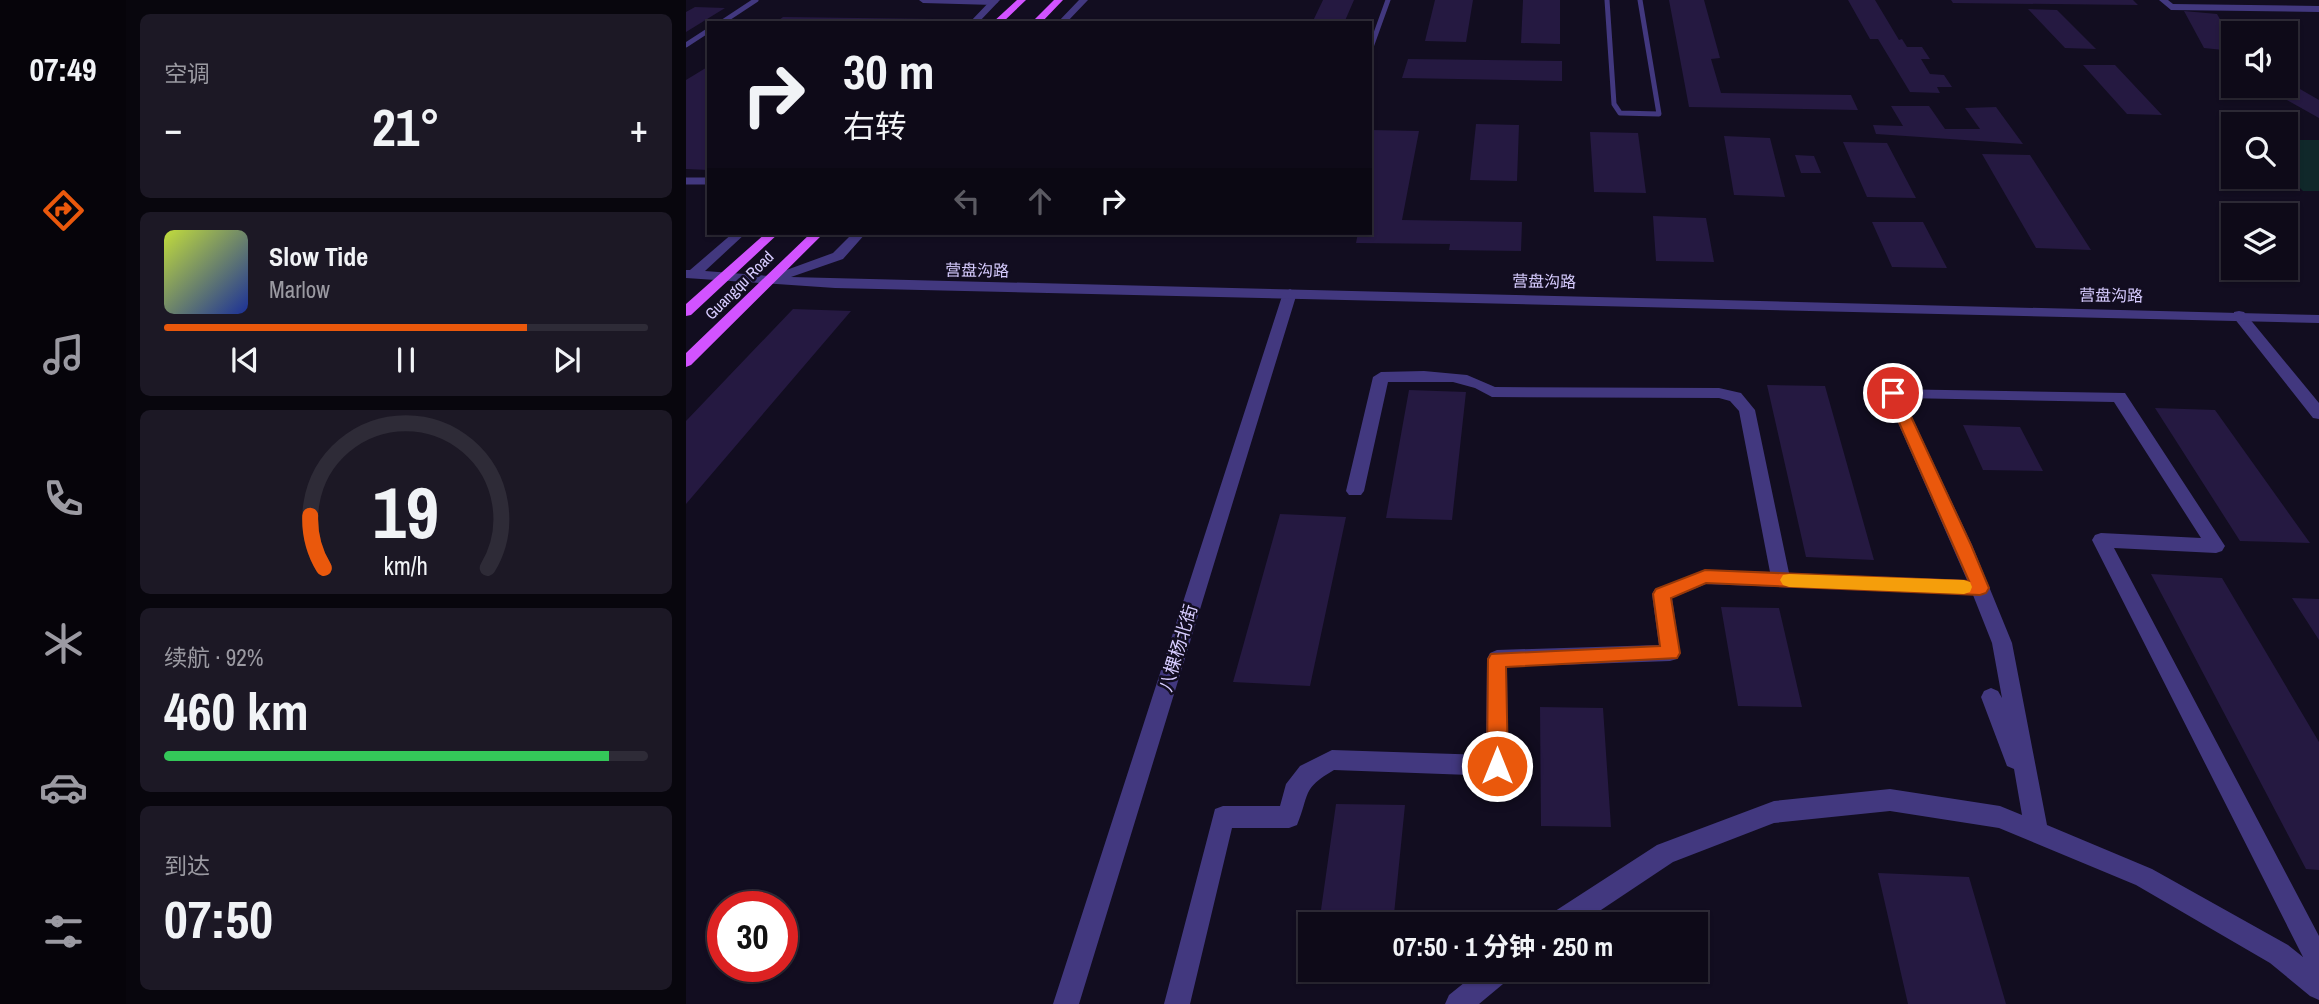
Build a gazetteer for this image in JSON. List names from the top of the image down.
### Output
{
  "streets": {
    "main road": ["Guangqu Road"],
    "street": ["营盘沟路", "八棵杨北街"]
  },
  "crossings": [
    ["营盘沟路", "Guangqu Road"],
    ["营盘沟路", "八棵杨北街"]
  ],
  "page": {
    "tabs": "07:49",
    "tile": [
      "空调",
      ["续航 · 92%", "460 km"],
      ["到达", "07:50"]
    ],
    "turn": ["30 m", "右转"],
    "heat": ["−", "21°", "+"],
    "song": ["Slow Tide", "Marlow"],
    "limit": "30",
    "trip": "07:50 · 1 分钟 · 250 m",
    "gauge": ["19", "km/h"]
  }
}
